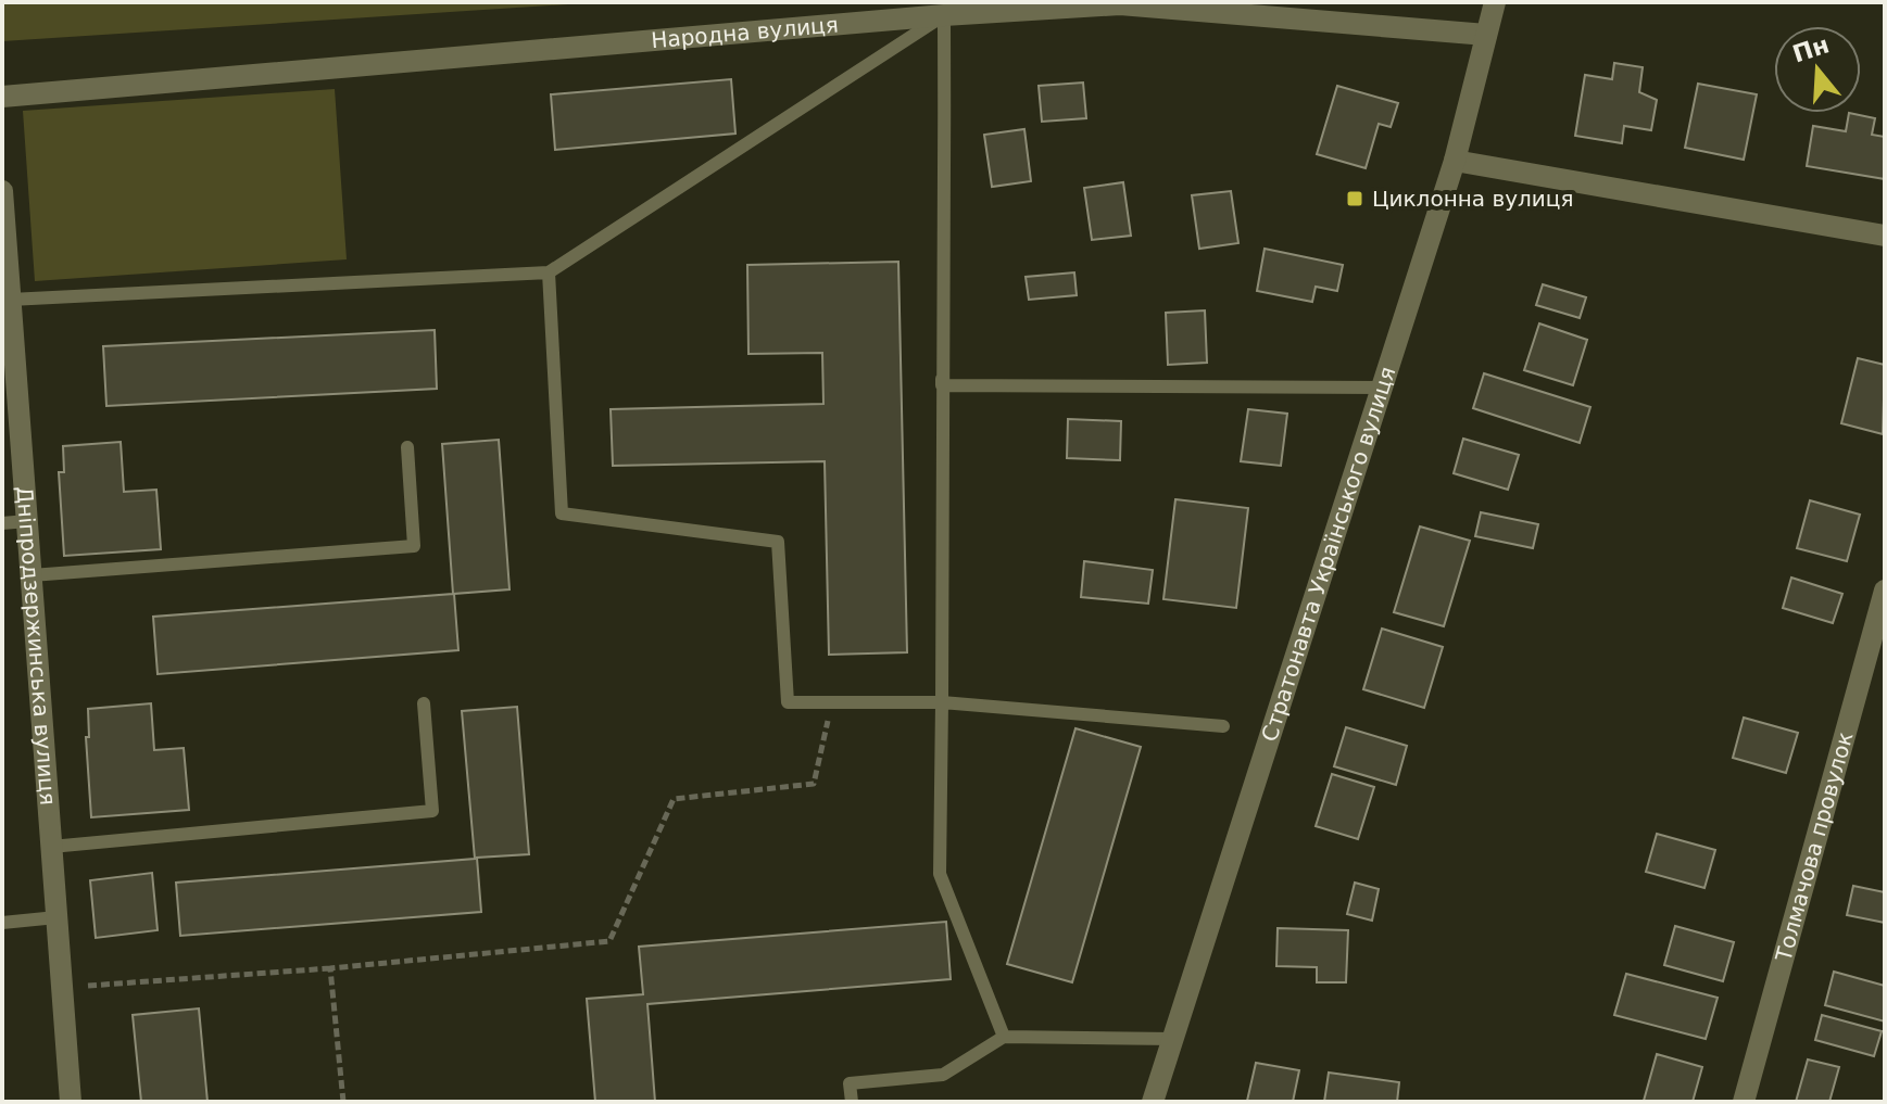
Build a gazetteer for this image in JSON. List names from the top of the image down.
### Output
{
  "streets": {
    "street": [
      "Народна вулиця",
      "Стратонавта Українського вулиця",
      "Дніпродзержинська вулиця",
      "Толмачова провулок"
    ]
  },
  "crossings": [
    ["Народна вулиця", "Стратонавта Українського вулиця"]
  ],
  "places": {
    "transit": ["Циклонна вулиця"]
  },
  "north": "top"
}
